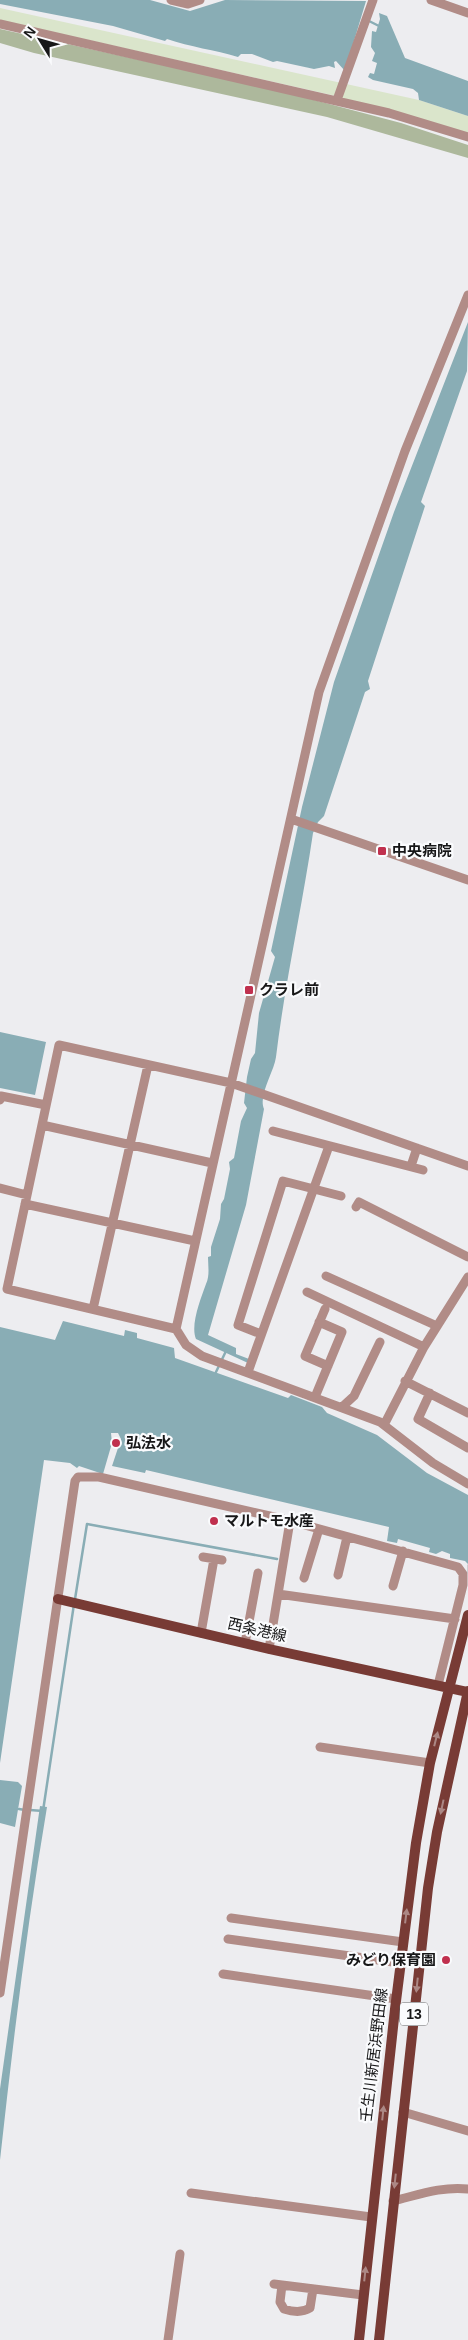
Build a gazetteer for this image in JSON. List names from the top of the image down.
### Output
{
  "streets": {
    "main road": ["西条港線", "13", "壬生川新居浜野田線"]
  },
  "crossings": [
    ["西条港線", "13"],
    ["西条港線", "壬生川新居浜野田線"],
    ["13", "壬生川新居浜野田線"]
  ],
  "places": {
    "transit": ["中央病院", "クラレ前"],
    "other": ["弘法水", "マルトモ水産", "みどり保育園"]
  },
  "north": "top left"
}
